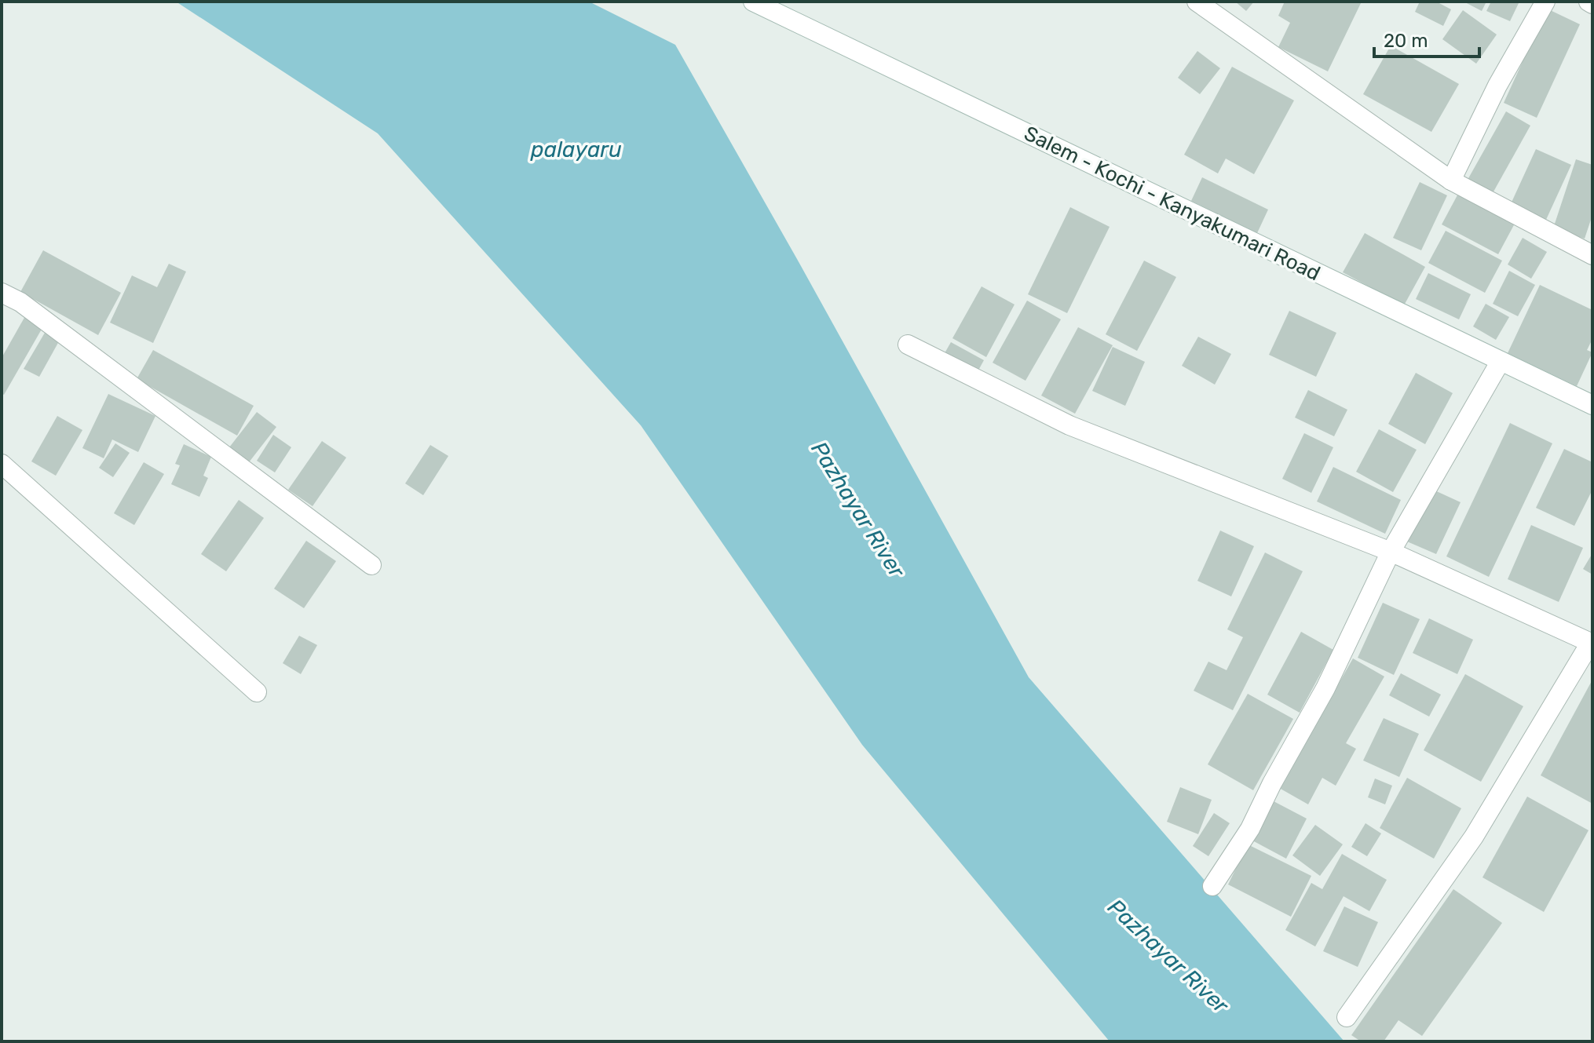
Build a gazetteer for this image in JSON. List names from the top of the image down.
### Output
{
  "streets": {
    "street": ["Salem - Kochi - Kanyakumari Road"]
  },
  "water": ["palayaru", "Pazhayar River"],
  "scale_bar": "20 m"
}
